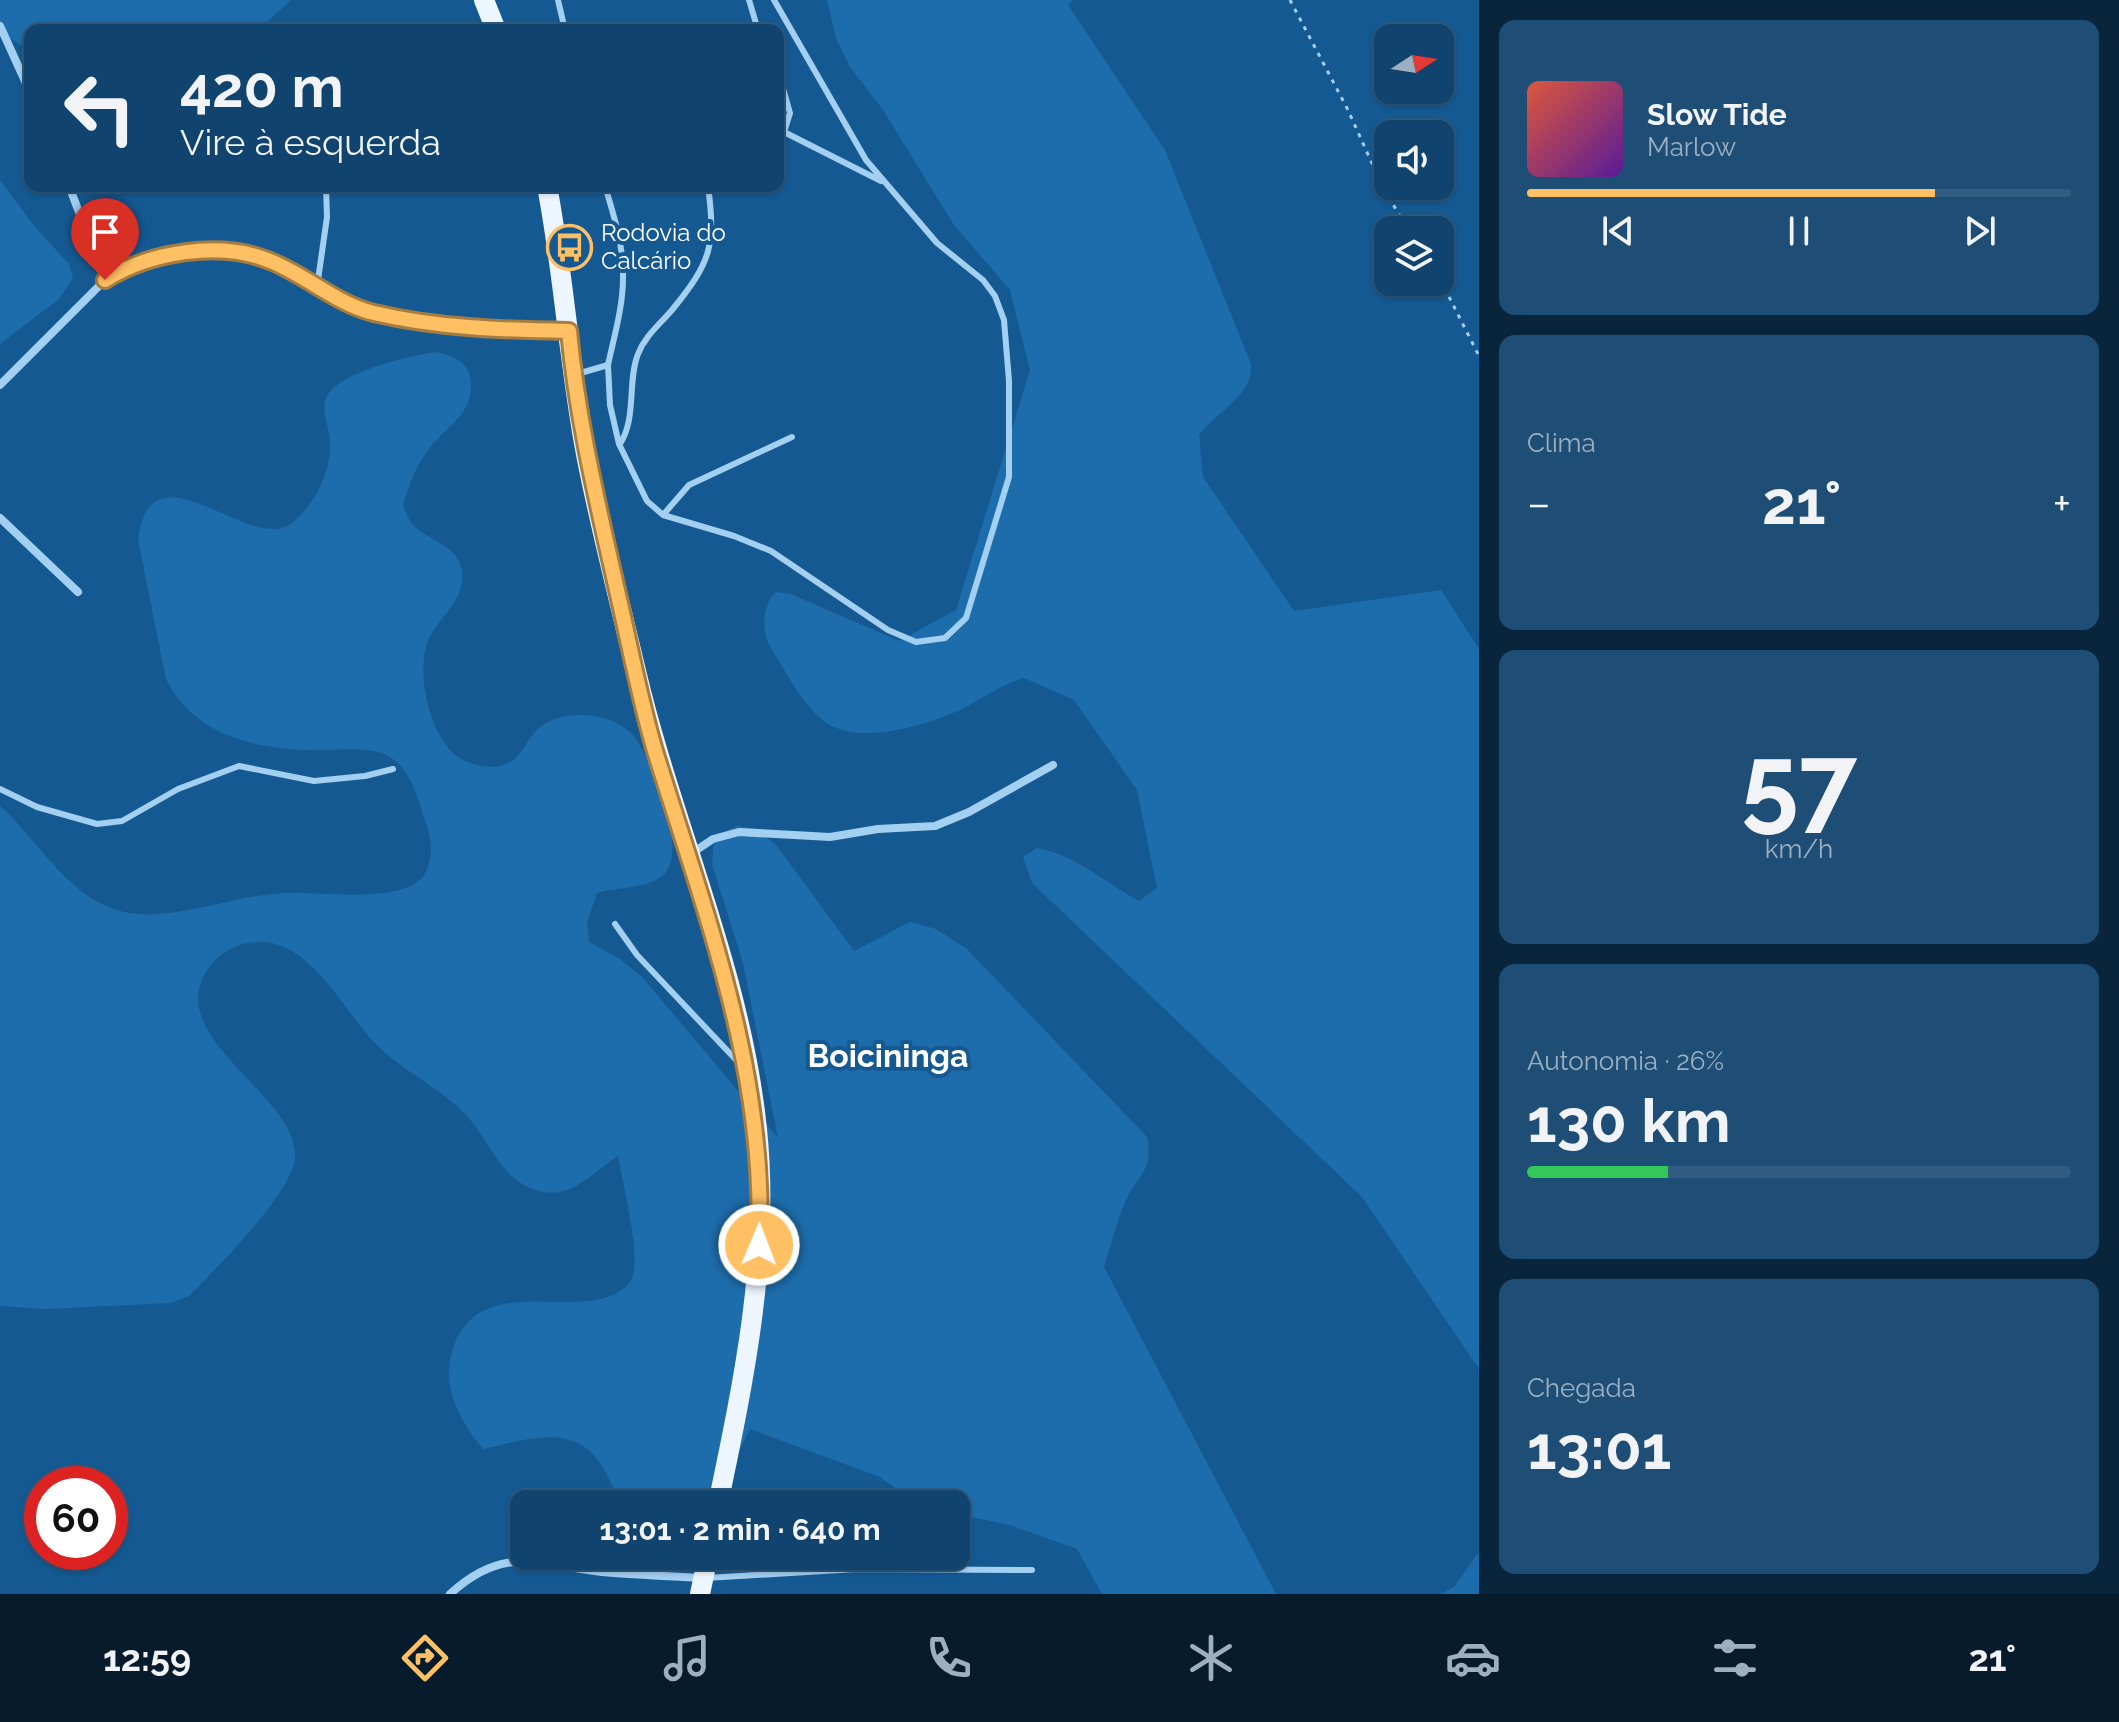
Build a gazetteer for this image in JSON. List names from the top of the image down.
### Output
{
  "districts": ["Boicininga"],
  "places": {
    "bus stop": ["Rodovia do Calcário"]
  },
  "north": "right",
  "page": {
    "turn": ["420 m", "Vire à esquerda"],
    "song": ["Slow Tide", "Marlow"],
    "tile": [
      "Clima",
      ["57", "km/h"],
      ["Autonomia · 26%", "130 km"],
      ["Chegada", "13:01"]
    ],
    "heat": ["−", "21°", "+"],
    "limit": "60",
    "trip": "13:01 · 2 min · 640 m",
    "tabs": ["12:59", "21°"]
  }
}
